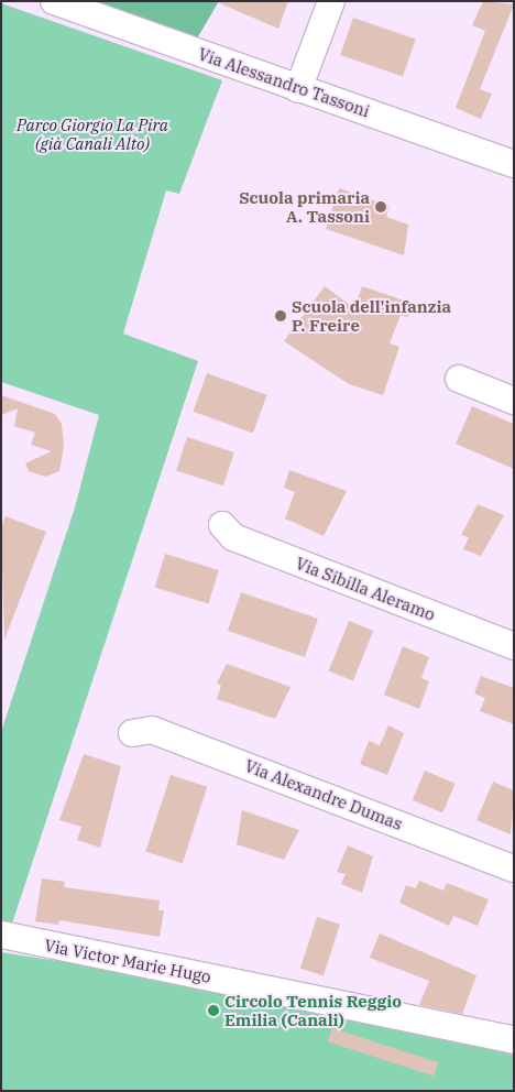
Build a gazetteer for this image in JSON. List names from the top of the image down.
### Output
{
  "streets": {
    "street": [
      "Via Alessandro Tassoni",
      "Via Sibilla Aleramo",
      "Via Alexandre Dumas",
      "Via Victor Marie Hugo"
    ]
  },
  "parks": ["Parco Giorgio La Pira (già Canali Alto)"],
  "places": ["Scuola primaria A. Tassoni", "Scuola dell'infanzia P. Freire", "Circolo Tennis Reggio Emilia (Canali)"]
}
